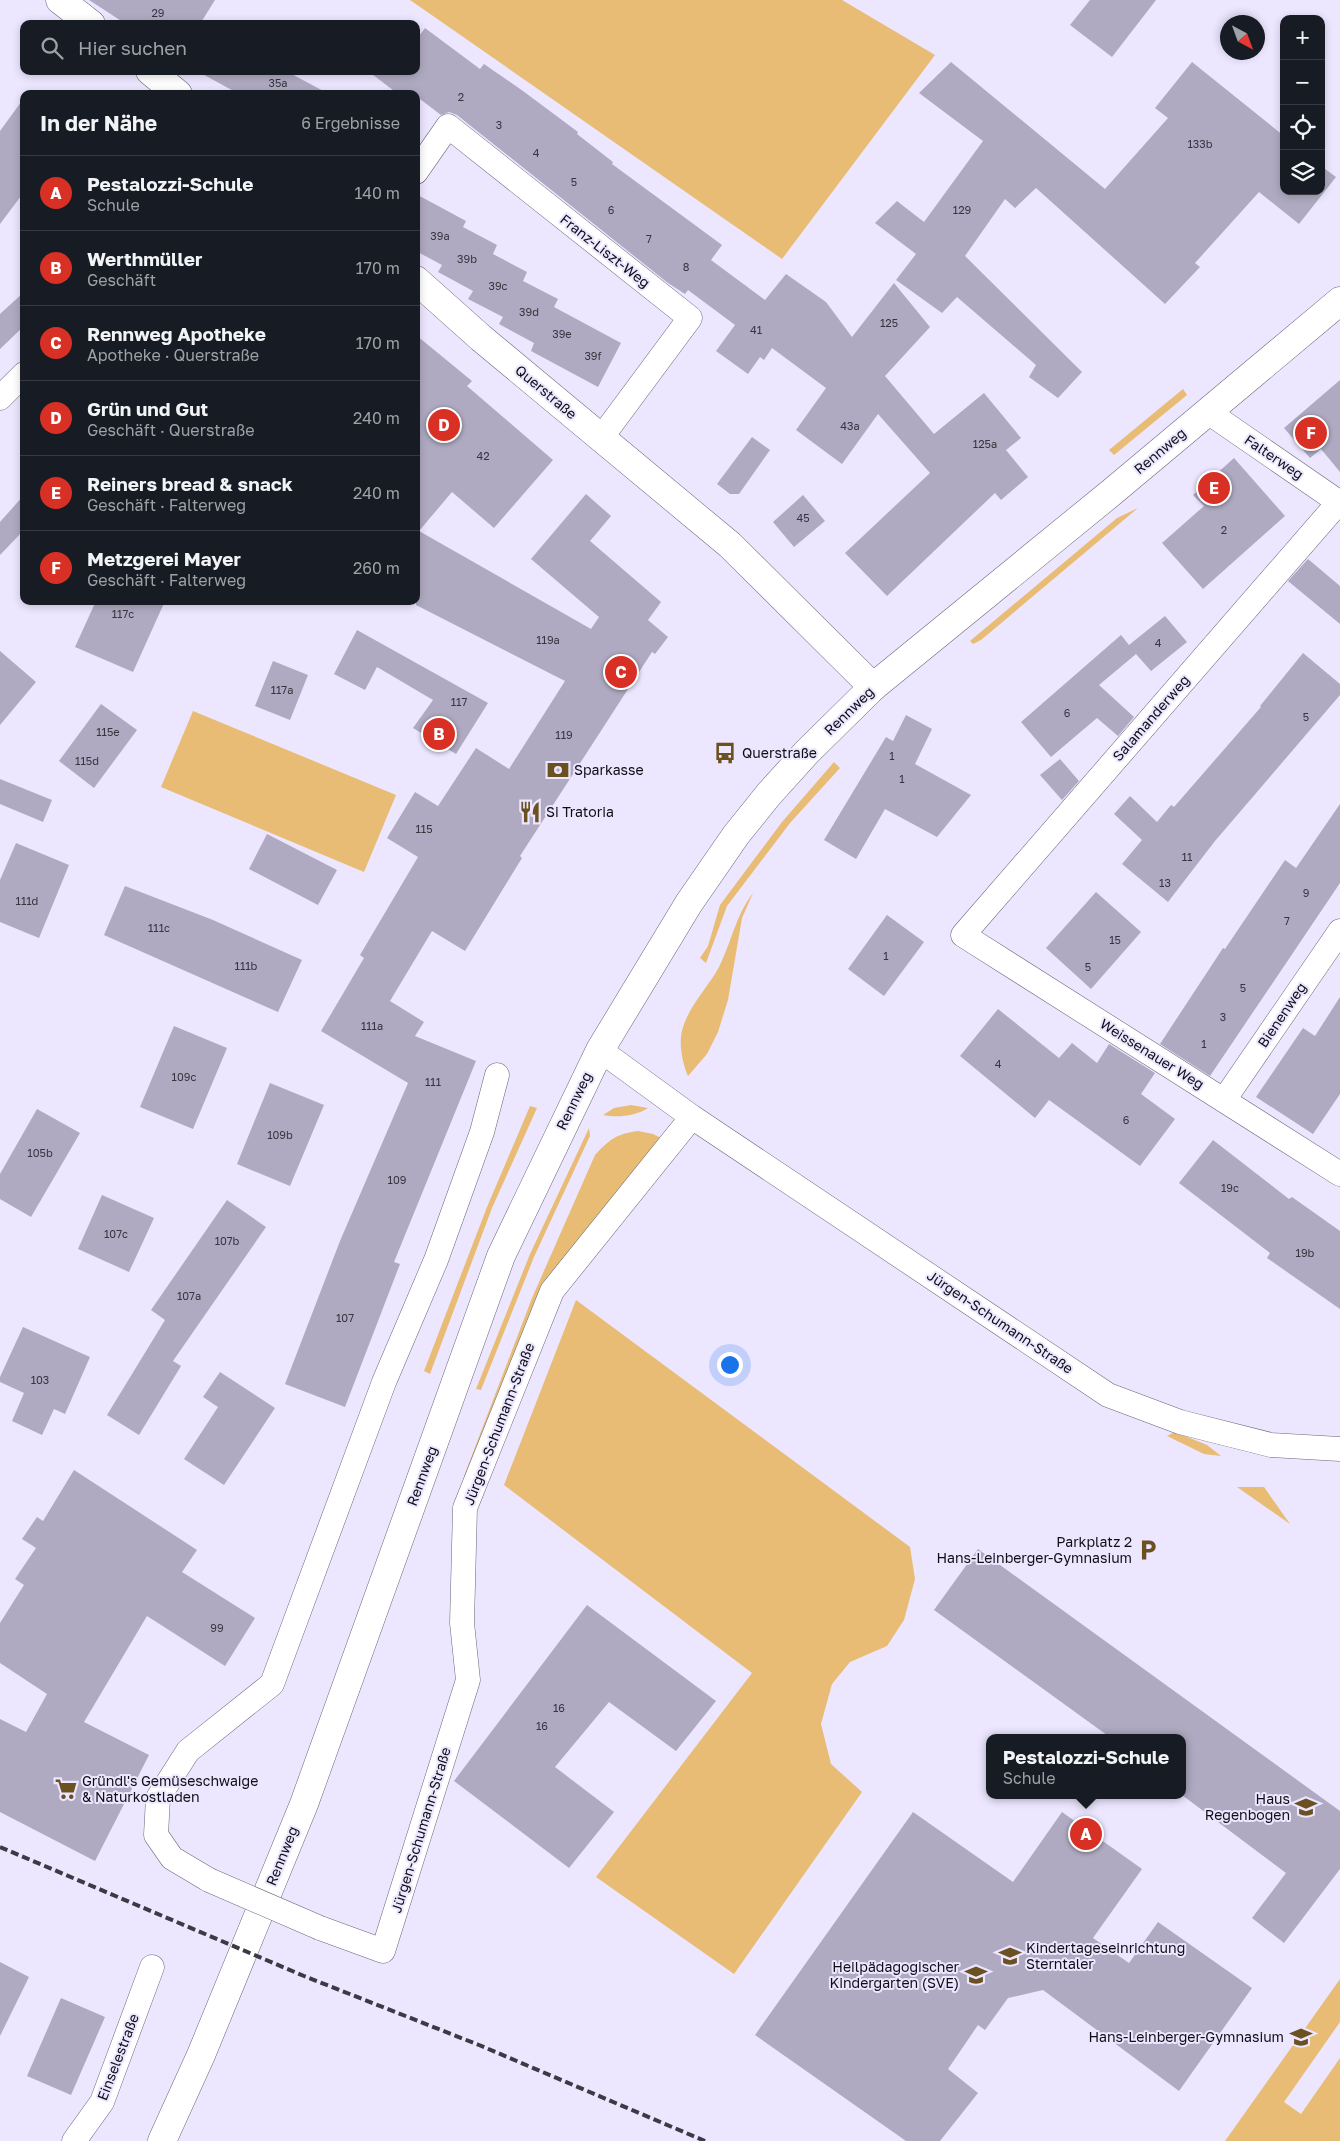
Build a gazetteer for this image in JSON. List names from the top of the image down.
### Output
{
  "streets": {
    "main road": ["Querstraße", "Rennweg"],
    "street": [
      "Franz-Liszt-Weg",
      "Falterweg",
      "Salamanderweg",
      "Bienenweg",
      "Weissenauer Weg",
      "Jürgen-Schumann-Straße",
      "Einselestraße"
    ]
  },
  "crossings": [
    ["Franz-Liszt-Weg", "Querstraße"],
    ["Querstraße", "Rennweg"],
    ["Rennweg", "Falterweg"],
    ["Rennweg", "Jürgen-Schumann-Straße"],
    ["Falterweg", "Salamanderweg"],
    ["Salamanderweg", "Weissenauer Weg"],
    ["Bienenweg", "Weissenauer Weg"]
  ],
  "places": {
    "bus stop": ["Querstraße"],
    "bank": ["Sparkasse"],
    "restaurant": ["Si Tratoria"],
    "parking": ["Parkplatz 2 Hans-Leinberger-Gymnasium"],
    "supermarket": ["Gründl's Gemüseschwaige & Naturkostladen"],
    "school or university": [
      "Haus Regenbogen",
      "Kindertageseinrichtung Sterntaler",
      "Heilpädagogischer Kindergarten (SVE)",
      "Hans-Leinberger-Gymnasium"
    ]
  },
  "house_numbers": [
    "29",
    "35a",
    "2",
    "3",
    "133b",
    "4",
    "5",
    "6",
    "129",
    "39a",
    "7",
    "39b",
    "8",
    "39c",
    "39d",
    "125",
    "41",
    "39e",
    "39f",
    "43a",
    "125a",
    "42",
    "45",
    "2",
    "117c",
    "119a",
    "4",
    "117a",
    "117",
    "6",
    "5",
    "115e",
    "119",
    "1",
    "115d",
    "1",
    "115",
    "11",
    "13",
    "9",
    "111d",
    "7",
    "111c",
    "15",
    "1",
    "111b",
    "5",
    "5",
    "3",
    "111a",
    "1",
    "4",
    "109c",
    "111",
    "6",
    "109b",
    "105b",
    "109",
    "19c",
    "107c",
    "107b",
    "19b",
    "107a",
    "107",
    "103",
    "99",
    "16",
    "16"
  ],
  "north": "bottom right",
  "page": {
    "map_buttons": ["+", "−"],
    "search": "Hier suchen",
    "heading": ["In der Nähe", "6 Ergebnisse"],
    "list": [
      {
        "mark": "A",
        "name": "Pestalozzi-Schule",
        "note": "Schule",
        "value": "140 m"
      },
      {
        "mark": "B",
        "name": "Werthmüller",
        "note": "Geschäft",
        "value": "170 m"
      },
      {
        "mark": "C",
        "name": "Rennweg Apotheke",
        "note": "Apotheke · Querstraße",
        "value": "170 m"
      },
      {
        "mark": "D",
        "name": "Grün und Gut",
        "note": "Geschäft · Querstraße",
        "value": "240 m"
      },
      {
        "mark": "E",
        "name": "Reiners bread & snack",
        "note": "Geschäft · Falterweg",
        "value": "240 m"
      },
      {
        "mark": "F",
        "name": "Metzgerei Mayer",
        "note": "Geschäft · Falterweg",
        "value": "260 m"
      }
    ],
    "pins": [
      "D",
      "F",
      "E",
      "C",
      "B",
      "A"
    ],
    "popup": ["Pestalozzi-Schule", "Schule"]
  }
}
